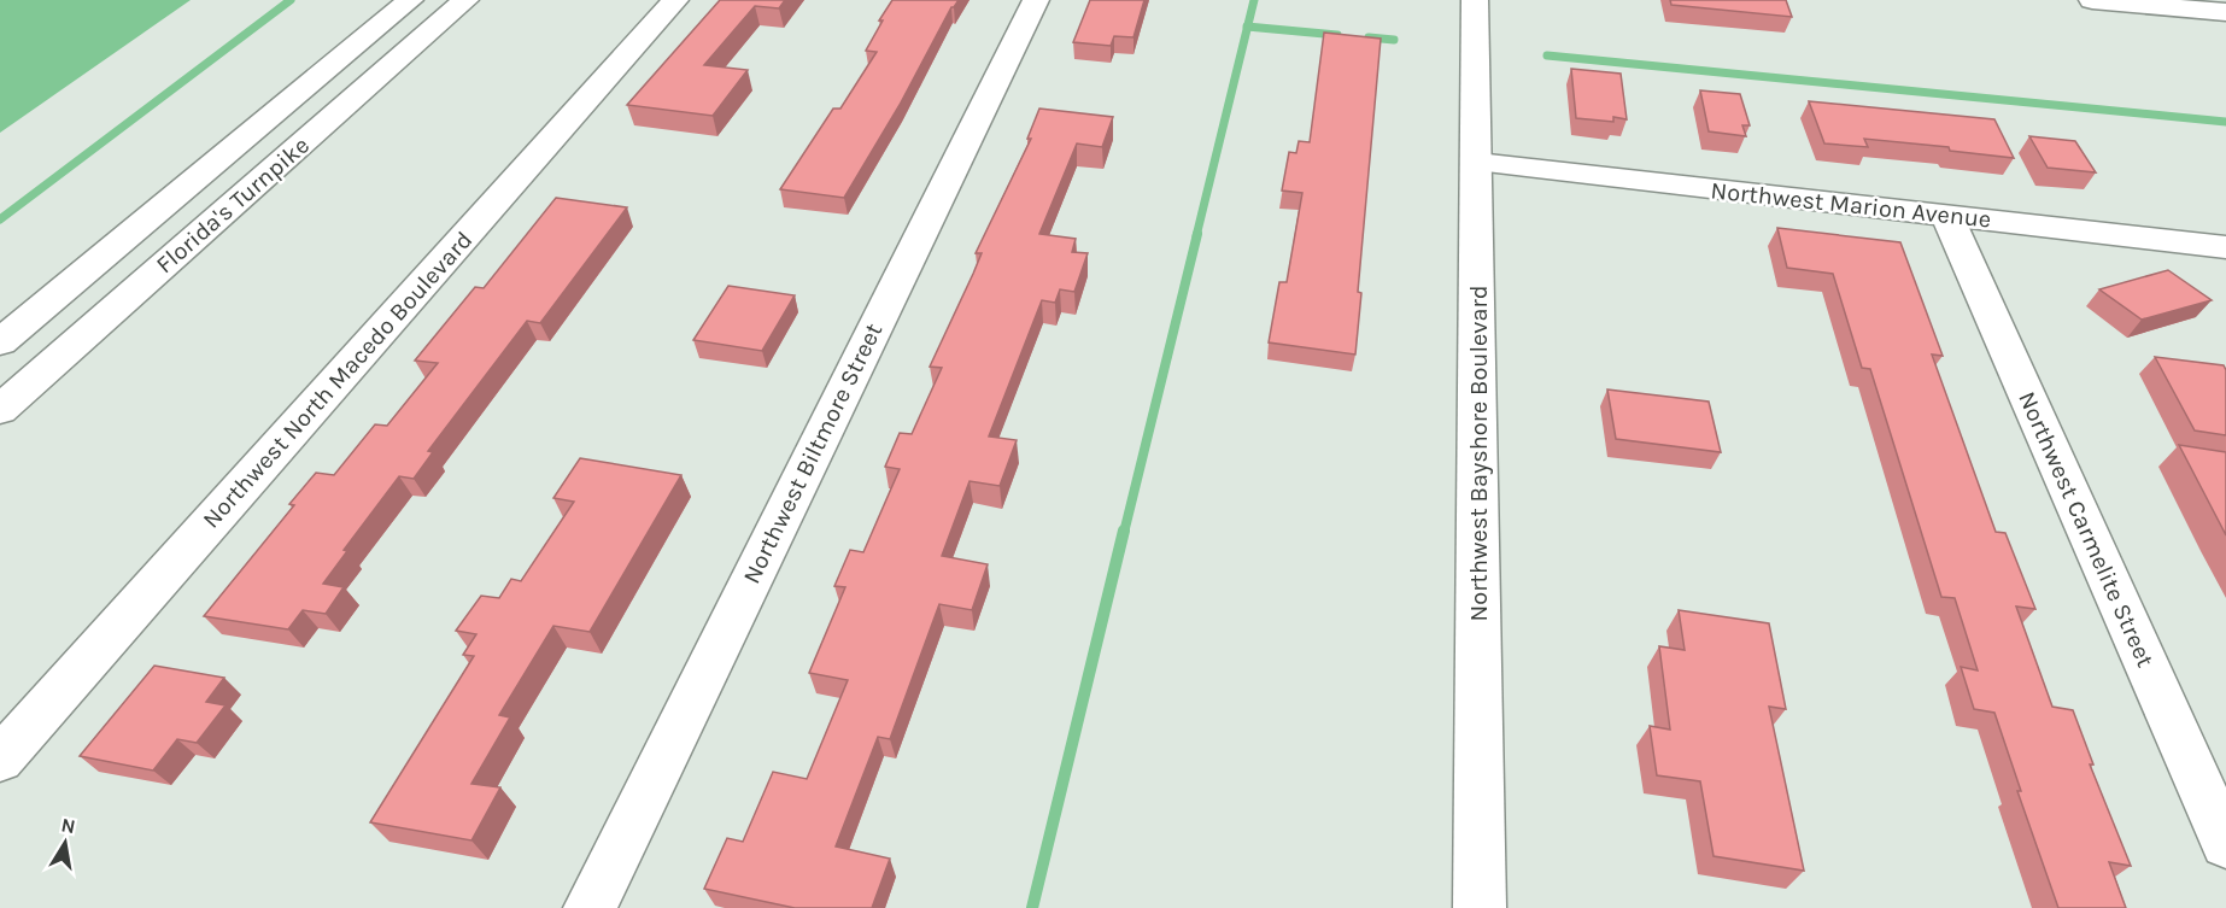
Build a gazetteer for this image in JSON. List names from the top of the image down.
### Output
{
  "streets": {
    "main road": [
      "Florida's Turnpike",
      "Northwest Marion Avenue",
      "Northwest North Macedo Boulevard",
      "Northwest Biltmore Street",
      "Northwest Bayshore Boulevard",
      "Northwest Carmelite Street"
    ]
  },
  "crossings": [
    ["Northwest Marion Avenue", "Northwest Bayshore Boulevard"],
    ["Northwest Marion Avenue", "Northwest Carmelite Street"]
  ],
  "north": "top"
}
